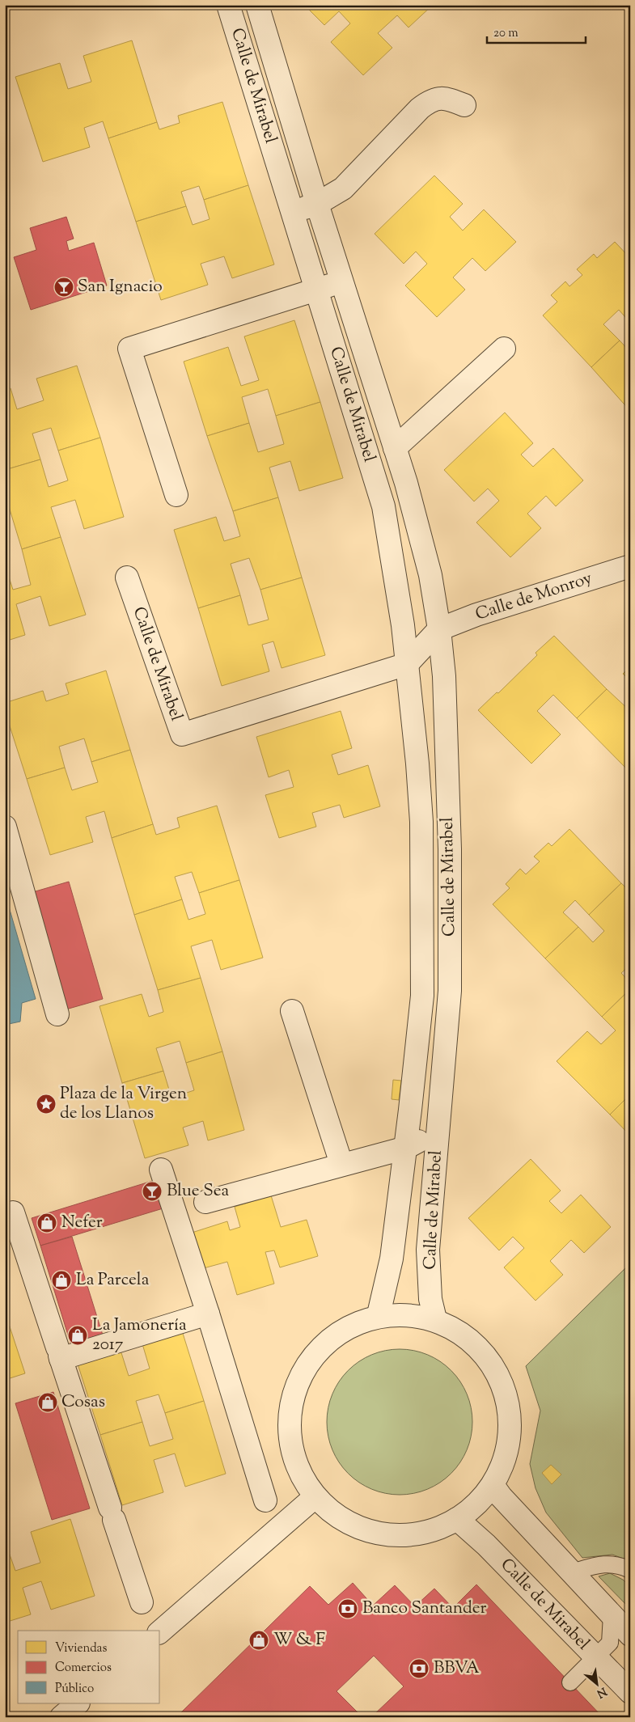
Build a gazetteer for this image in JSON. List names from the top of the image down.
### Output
{
  "streets": {
    "street": ["Calle de Mirabel", "Calle de Monroy"]
  },
  "crossings": [
    ["Calle de Mirabel", "Calle de Monroy"]
  ],
  "places": {
    "bar": ["San Ignacio", "Blue Sea"],
    "place": ["Plaza de la Virgen de los Llanos"],
    "shop": [
      "Nefer",
      "La Parcela",
      "La Jamonería 2017",
      "Cosas",
      "W & F"
    ],
    "bank": ["Banco Santander", "BBVA"]
  },
  "legend": ["Viviendas", "Comercios", "Público"],
  "scale_bar": "20 m",
  "north": "bottom right"
}
